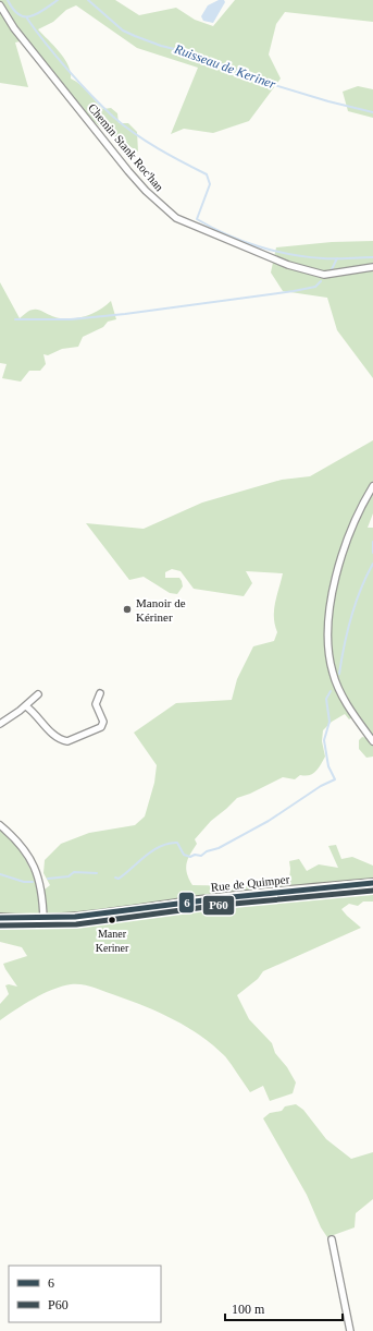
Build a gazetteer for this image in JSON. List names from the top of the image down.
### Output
{
  "streets": {
    "main road": ["Rue de Quimper"],
    "street": ["Chemin Stank Roc'han"]
  },
  "water": ["Ruisseau de Keriner"],
  "places": ["Manoir de Kériner", "Maner Keriner"],
  "lines": ["transit line 6", "transit line P60"],
  "legend": ["6", "P60"],
  "scale_bar": "100 m"
}
